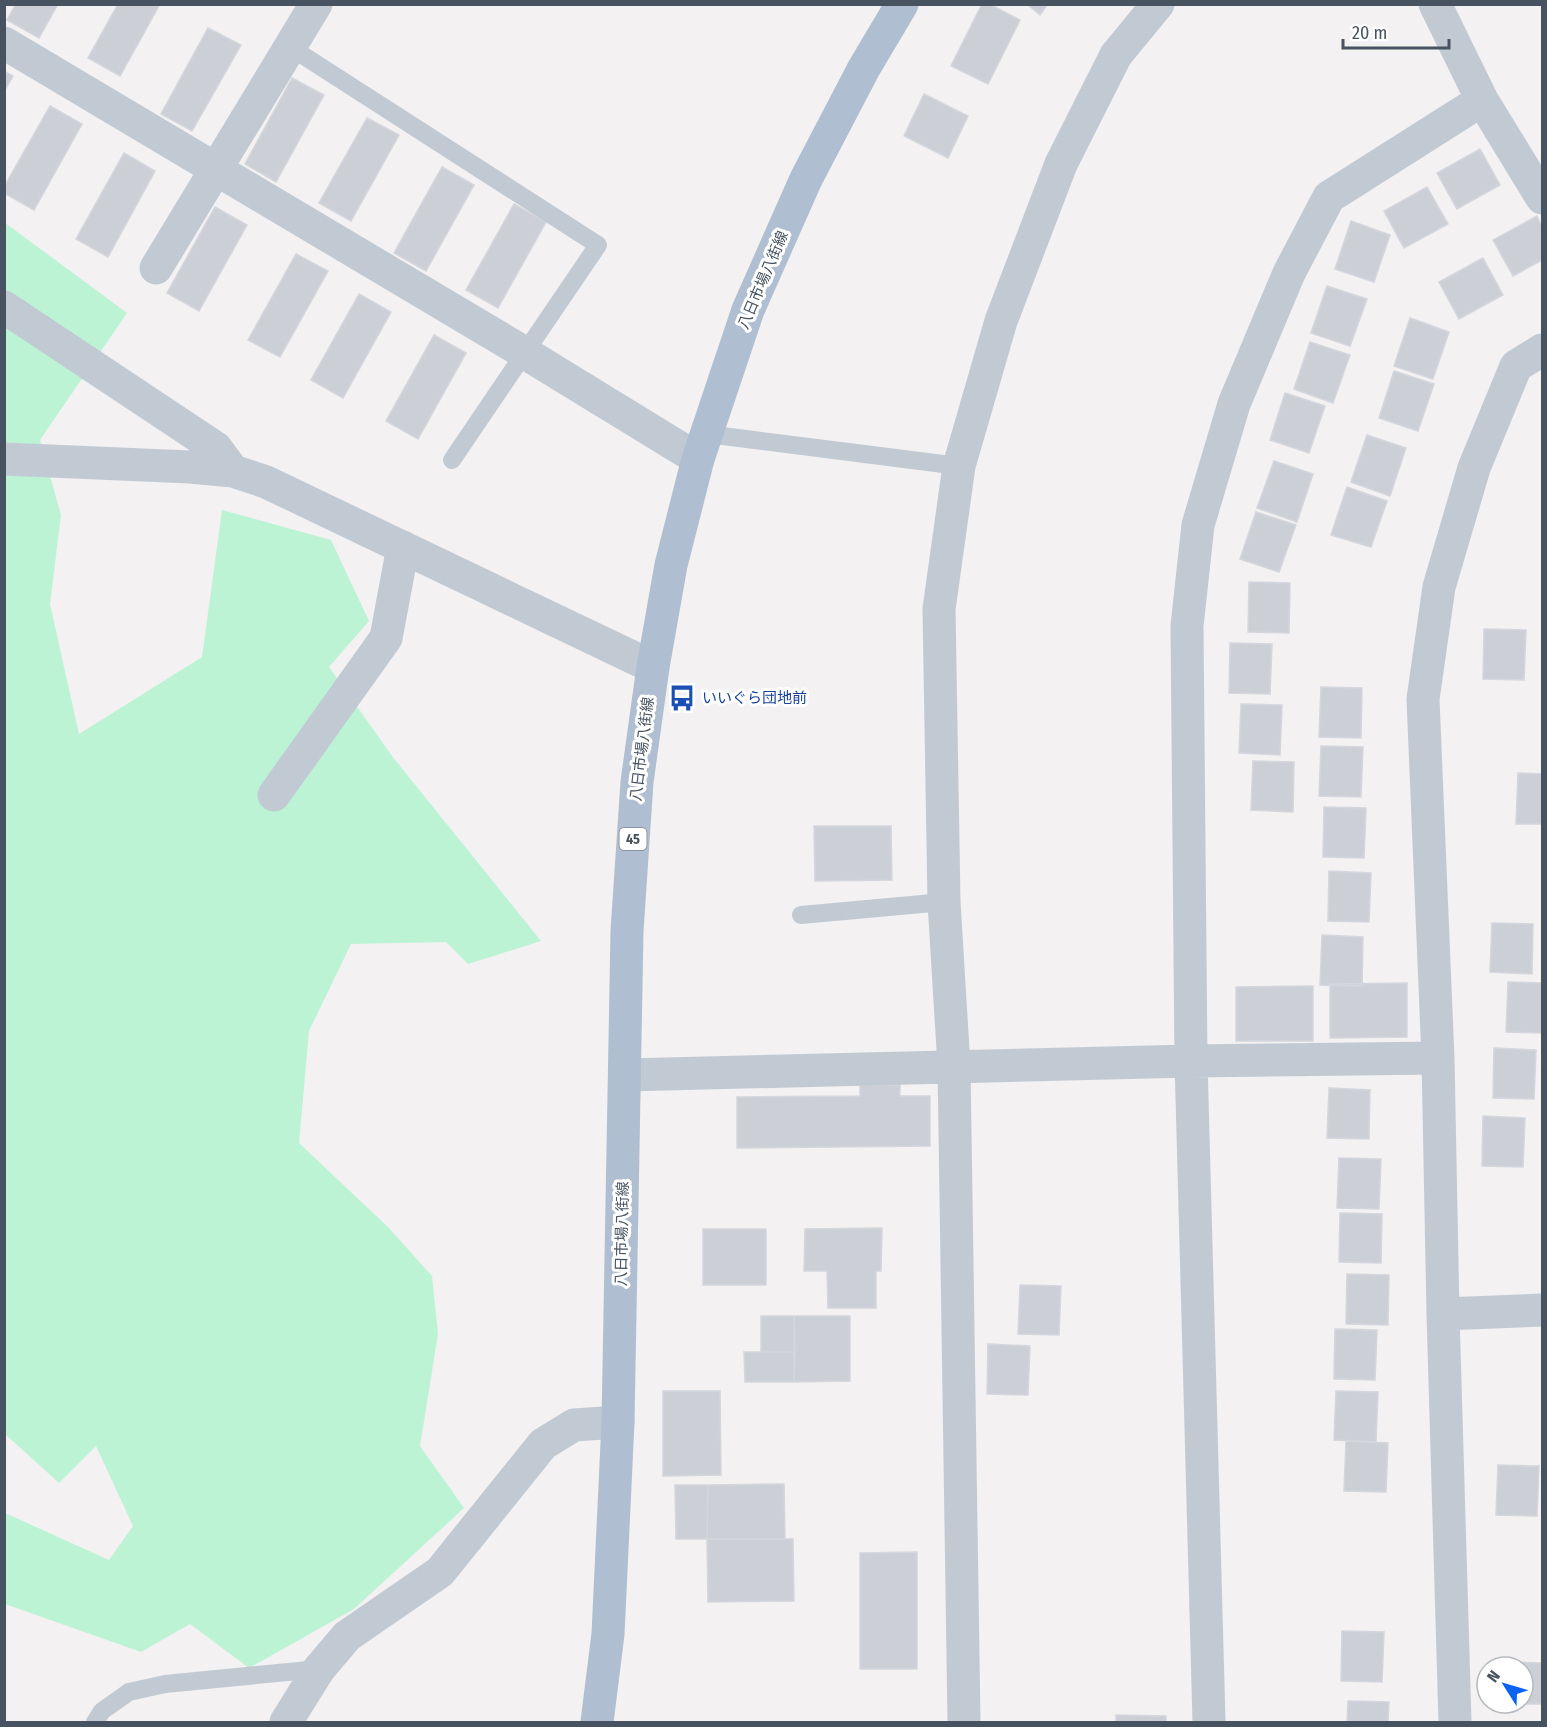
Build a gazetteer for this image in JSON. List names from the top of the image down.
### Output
{
  "streets": {
    "main road": ["八日市場八街線", "45"]
  },
  "places": {
    "bus stop": ["いいぐら団地前"]
  },
  "scale_bar": "20 m",
  "north": "top left"
}
